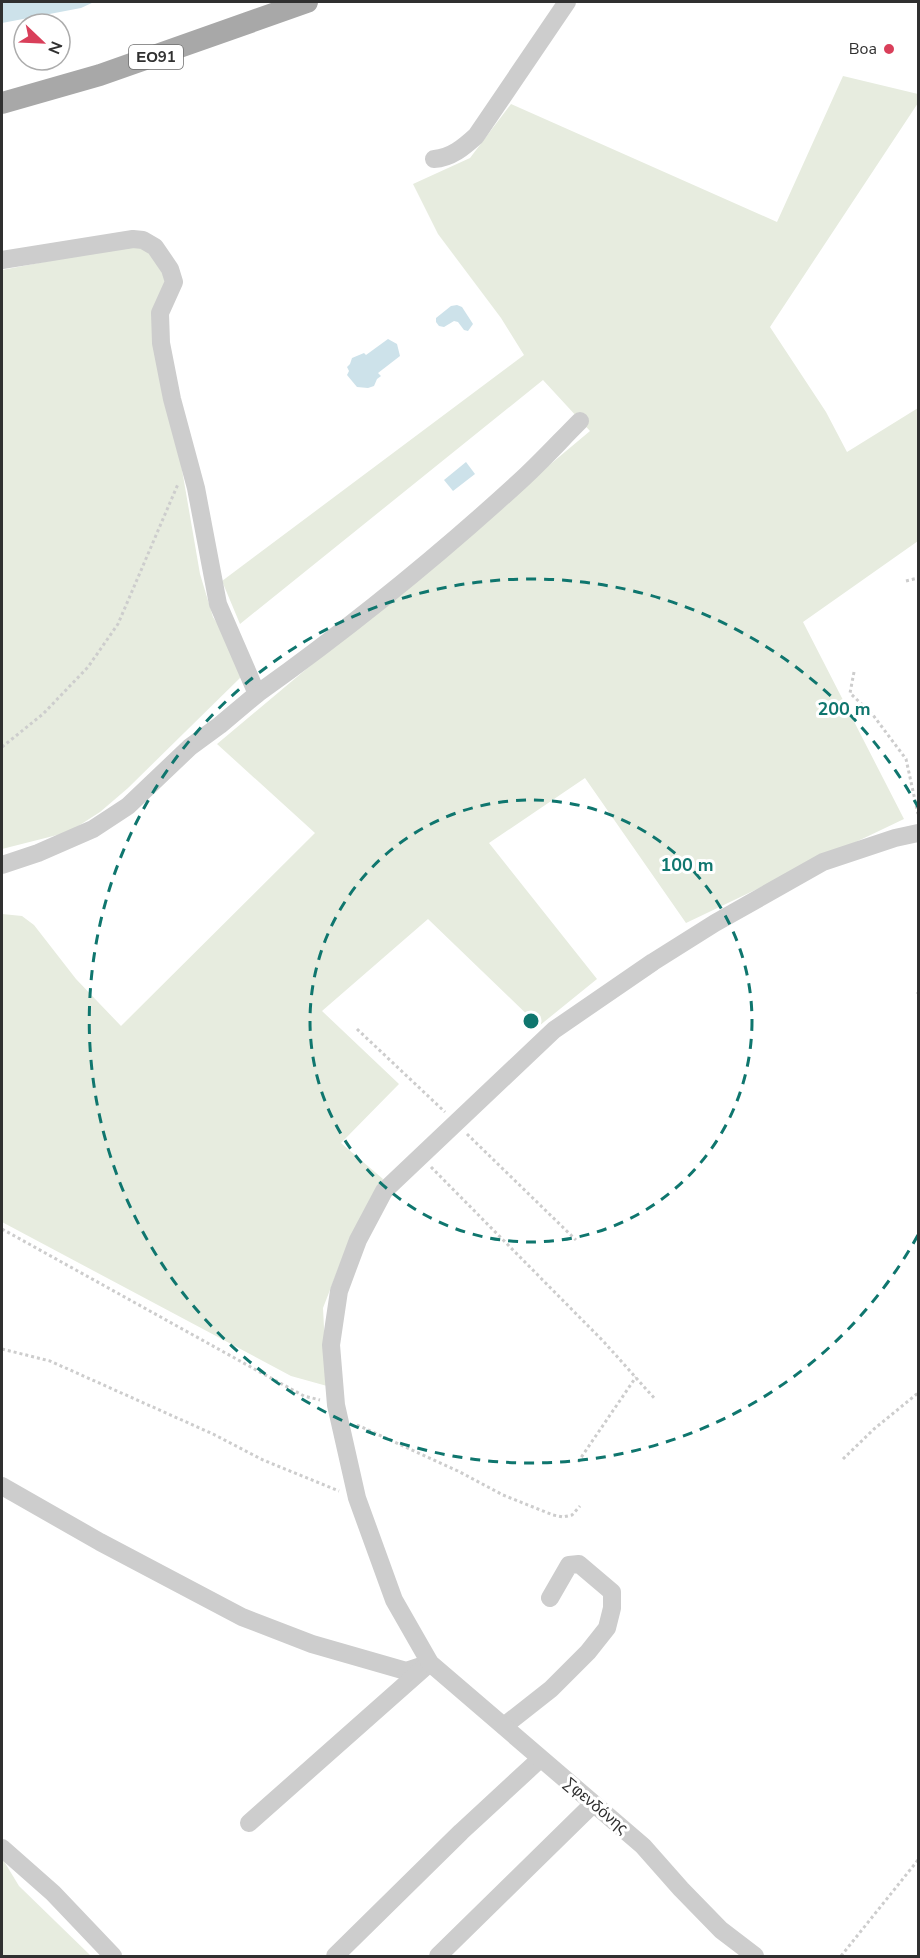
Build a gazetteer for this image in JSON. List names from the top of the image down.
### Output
{
  "streets": {
    "main road": ["ΕΟ91"],
    "street": ["Σφενδόνης"]
  },
  "places": ["Boa"],
  "north": "bottom right",
  "rings": ["200 m", "100 m"]
}
